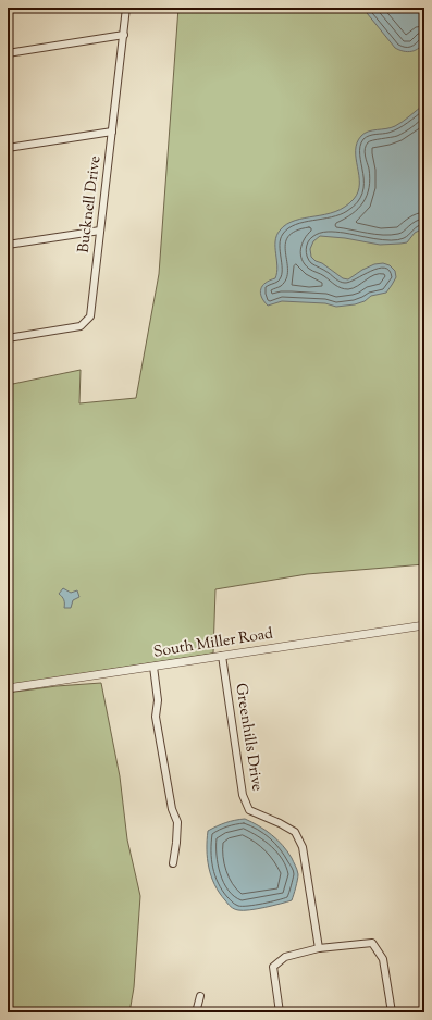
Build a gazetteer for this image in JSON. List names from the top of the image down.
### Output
{
  "streets": {
    "street": ["Bucknell Drive", "South Miller Road", "Greenhills Drive"]
  },
  "crossings": [
    ["South Miller Road", "Greenhills Drive"]
  ]
}
